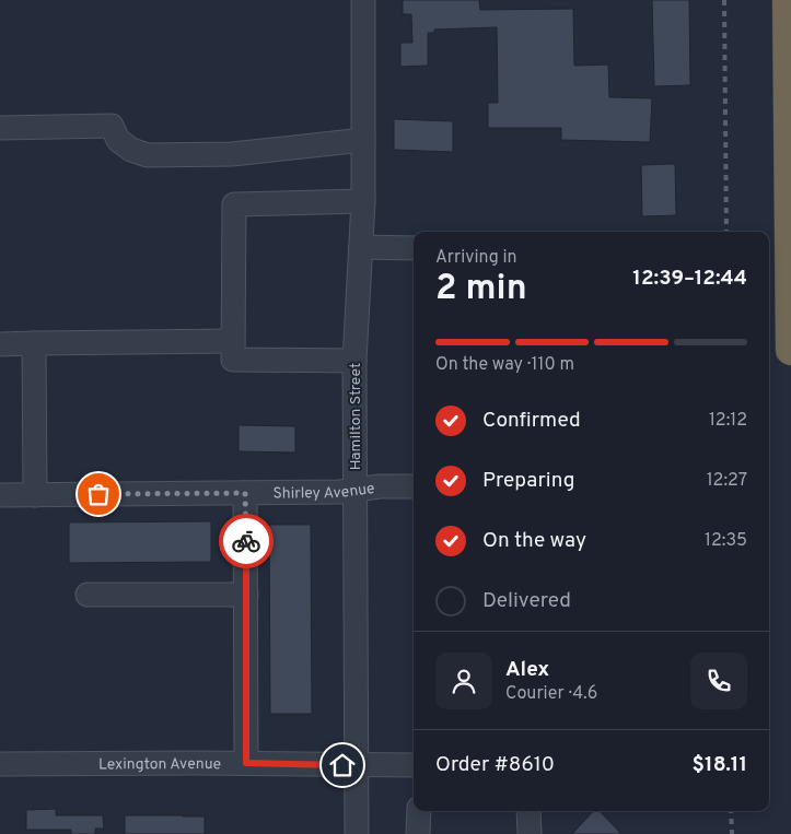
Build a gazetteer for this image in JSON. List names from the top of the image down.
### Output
{
  "streets": {
    "street": ["Hamilton Street", "Shirley Avenue", "Lexington Avenue"]
  },
  "crossings": [
    ["Hamilton Street", "Shirley Avenue"],
    ["Hamilton Street", "Lexington Avenue"]
  ],
  "page": {
    "heading": ["2 min", "Arriving in", "12:39–12:44"],
    "panel": [
      "Alex",
      "Courier · 4.6",
      "Order #8610",
      "$18.11"
    ],
    "bar": "On the way · 110 m",
    "list": [
      ["Confirmed", "12:12"],
      ["Preparing", "12:27"],
      ["On the way", "12:35"],
      "Delivered"
    ]
  }
}
